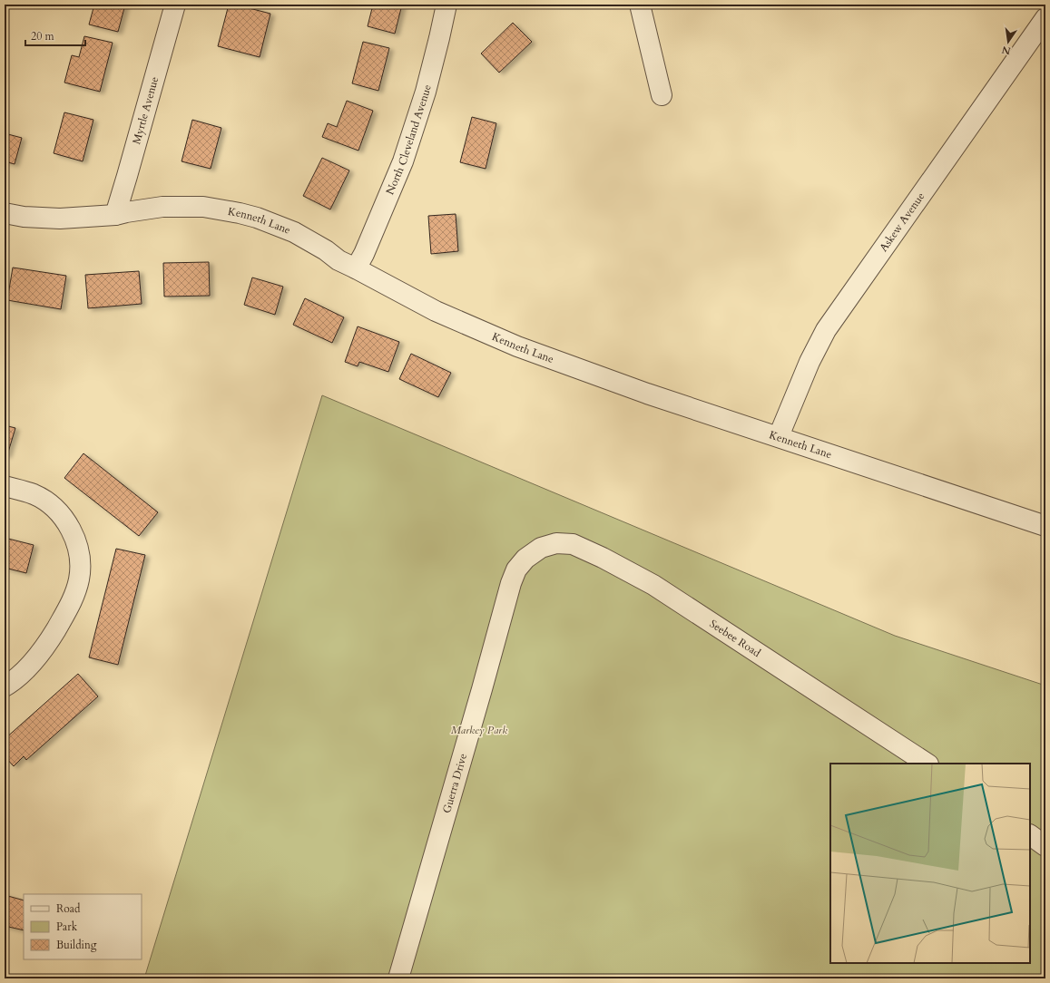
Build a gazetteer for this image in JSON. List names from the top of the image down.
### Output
{
  "streets": {
    "street": [
      "Myrtle Avenue",
      "North Cleveland Avenue",
      "Kenneth Lane",
      "Askew Avenue",
      "Seebee Road",
      "Guerra Drive"
    ]
  },
  "crossings": [
    ["Myrtle Avenue", "Kenneth Lane"],
    ["North Cleveland Avenue", "Kenneth Lane"],
    ["Kenneth Lane", "Askew Avenue"],
    ["Seebee Road", "Guerra Drive"]
  ],
  "parks": ["Markey Park"],
  "legend": ["Road", "Park", "Building"],
  "scale_bar": "20 m",
  "north": "bottom"
}
